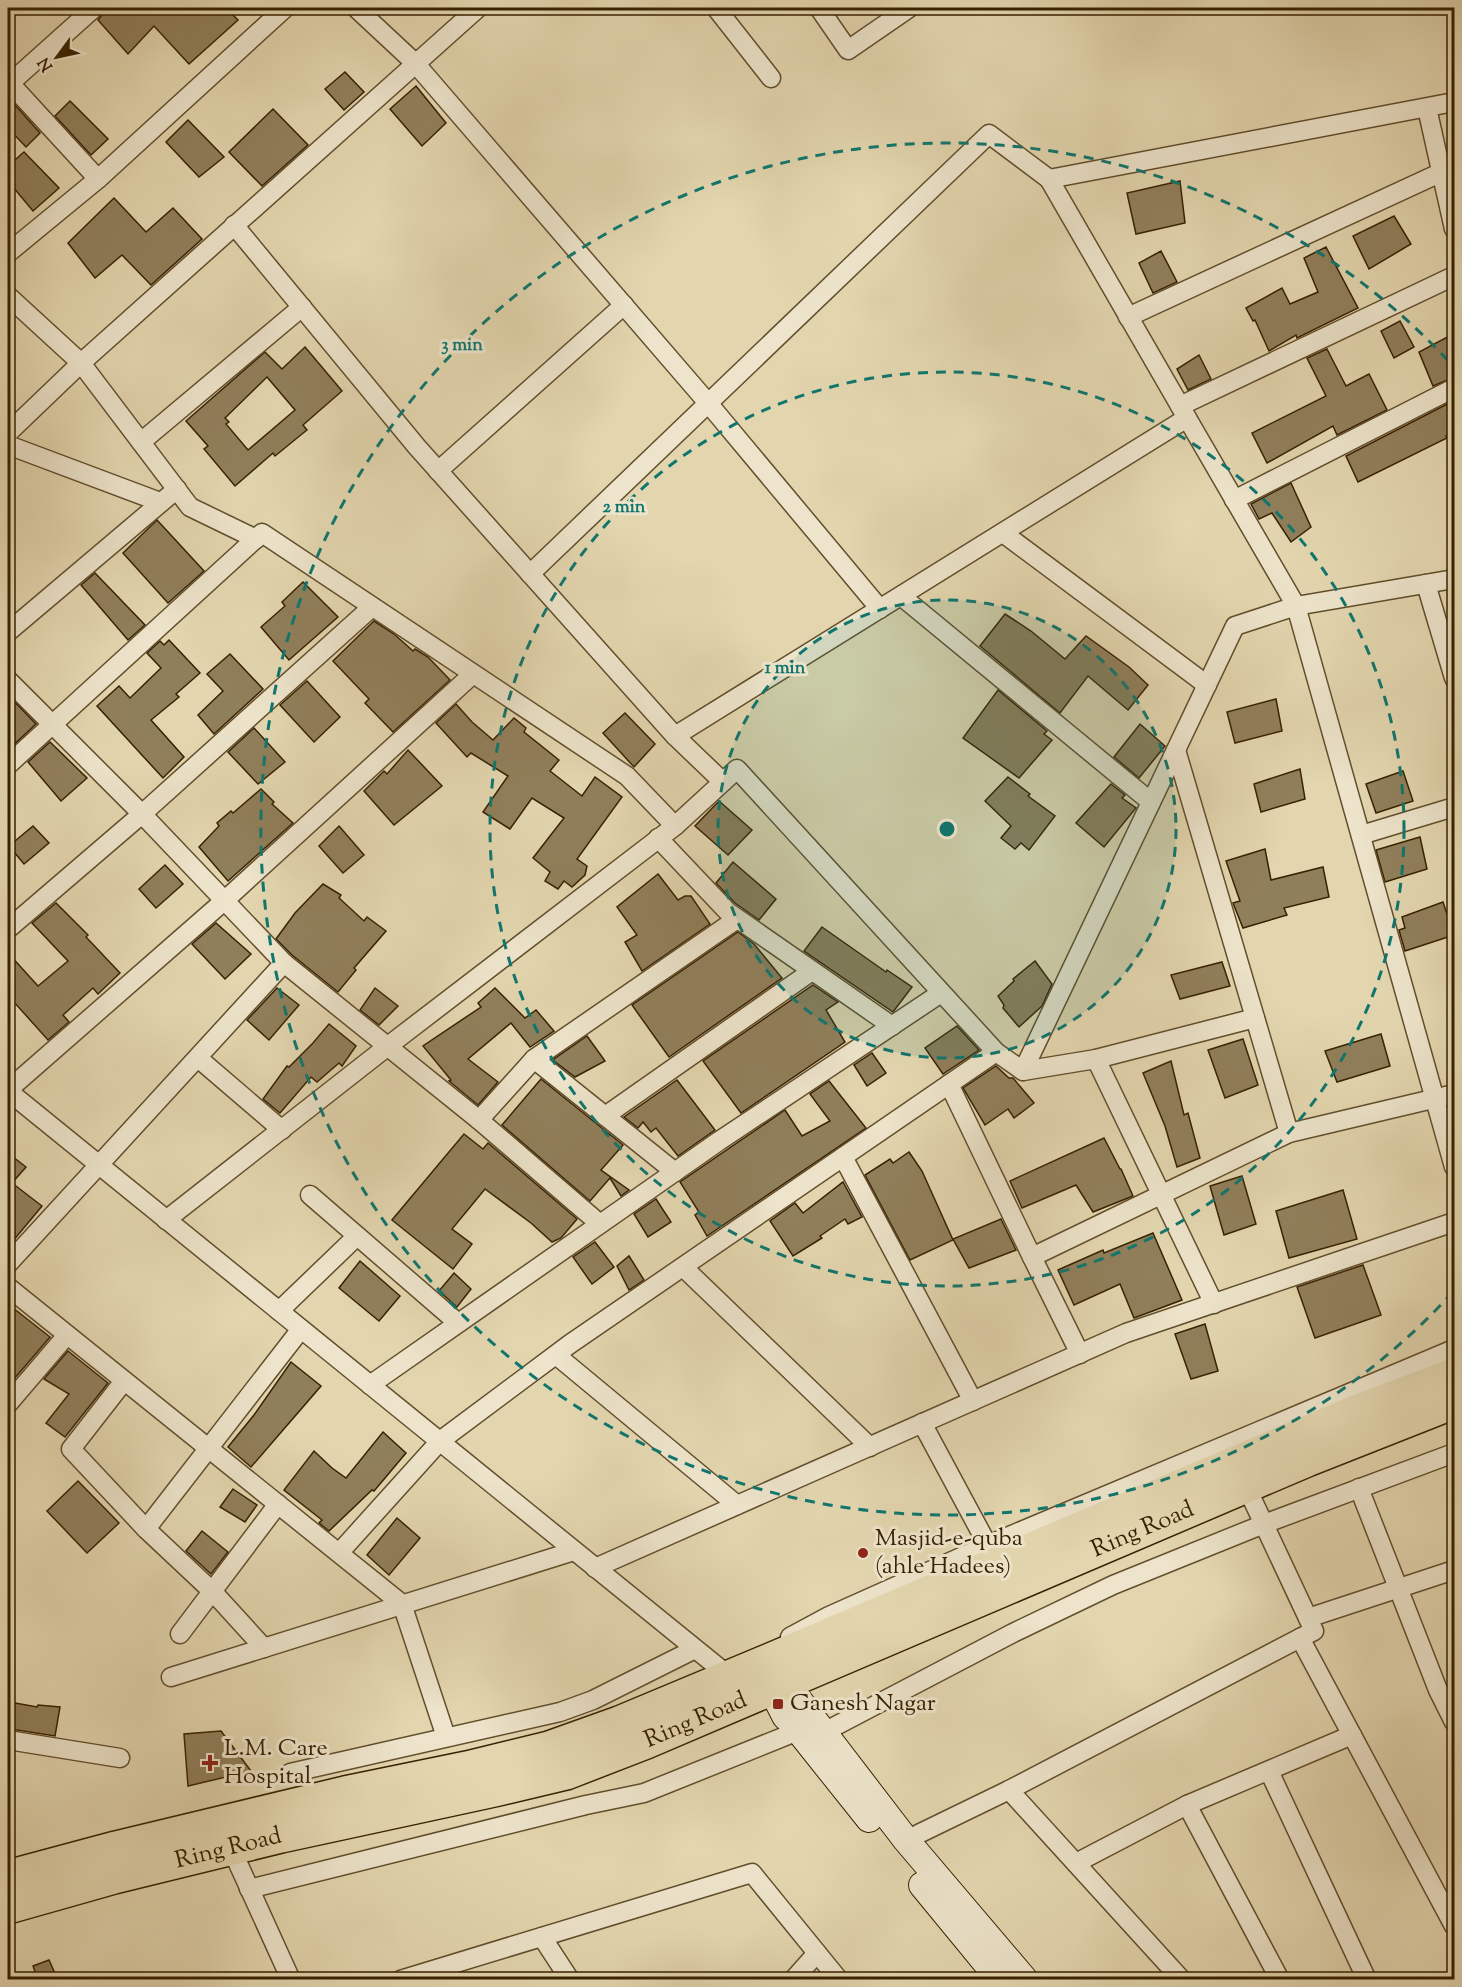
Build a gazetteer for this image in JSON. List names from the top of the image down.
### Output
{
  "streets": {
    "highway": ["Ring Road"]
  },
  "places": {
    "other": ["Masjid-e-quba (ahle Hadees)"],
    "transit": ["Ganesh Nagar"],
    "health": ["L.M. Care Hospital"]
  },
  "north": "bottom left",
  "rings": ["3 min", "2 min", "1 min"]
}
